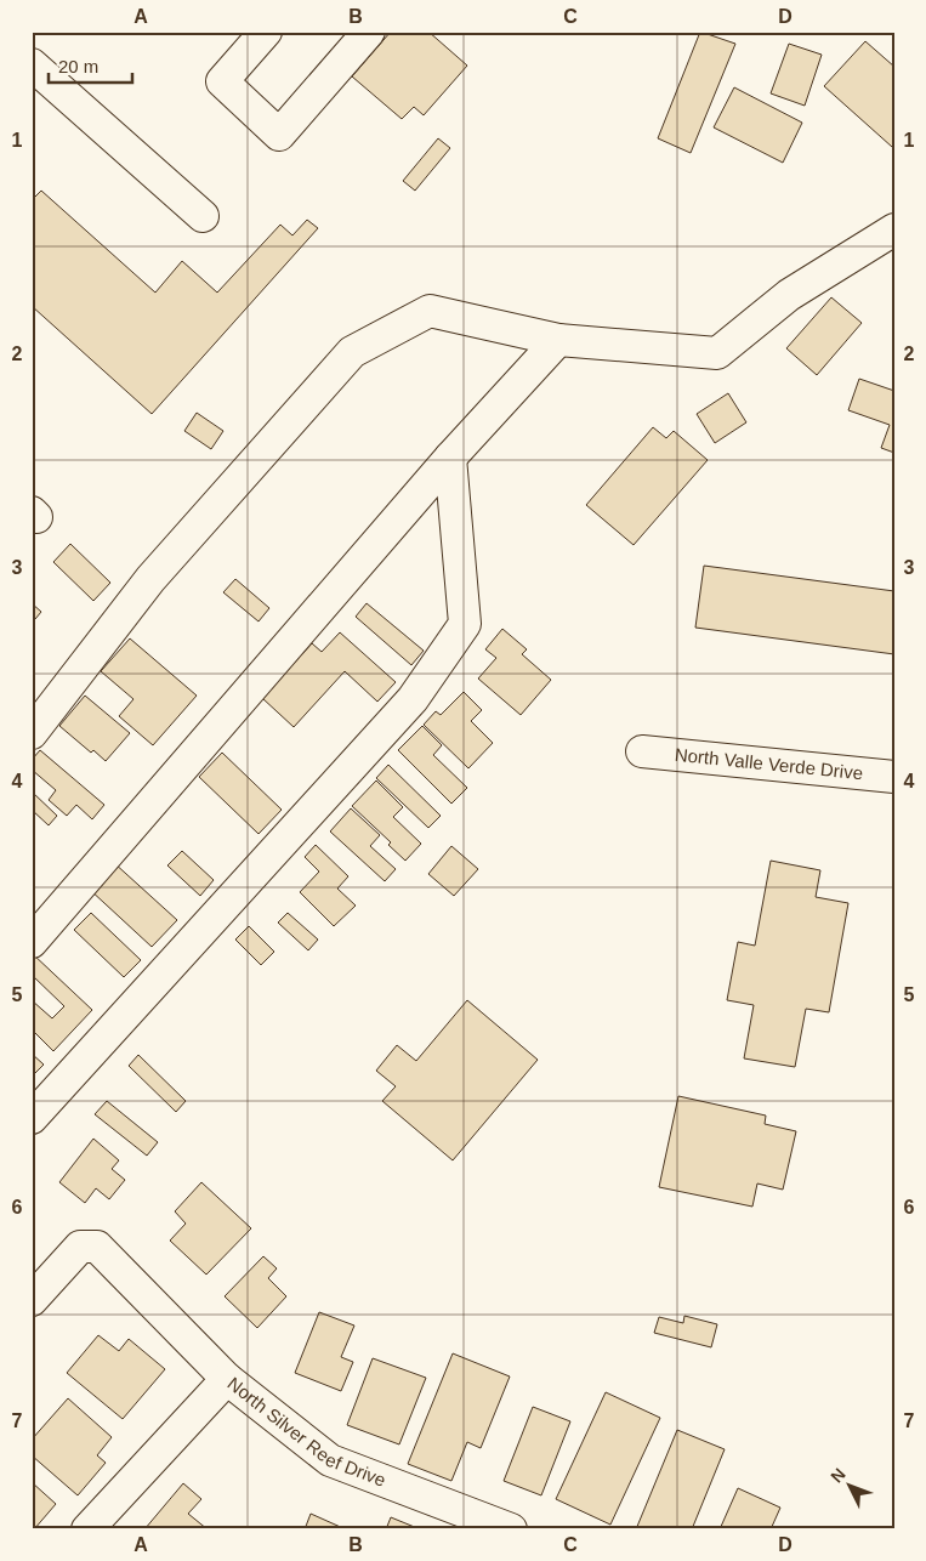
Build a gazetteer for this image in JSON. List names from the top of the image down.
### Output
{
  "streets": {
    "street": ["North Valle Verde Drive", "North Silver Reef Drive"]
  },
  "scale_bar": "20 m",
  "north": "top left",
  "grid": {
    "columns": [
      "A",
      "B",
      "C",
      "D"
    ],
    "rows": [
      "1",
      "2",
      "3",
      "4",
      "5",
      "6",
      "7"
    ]
  }
}
